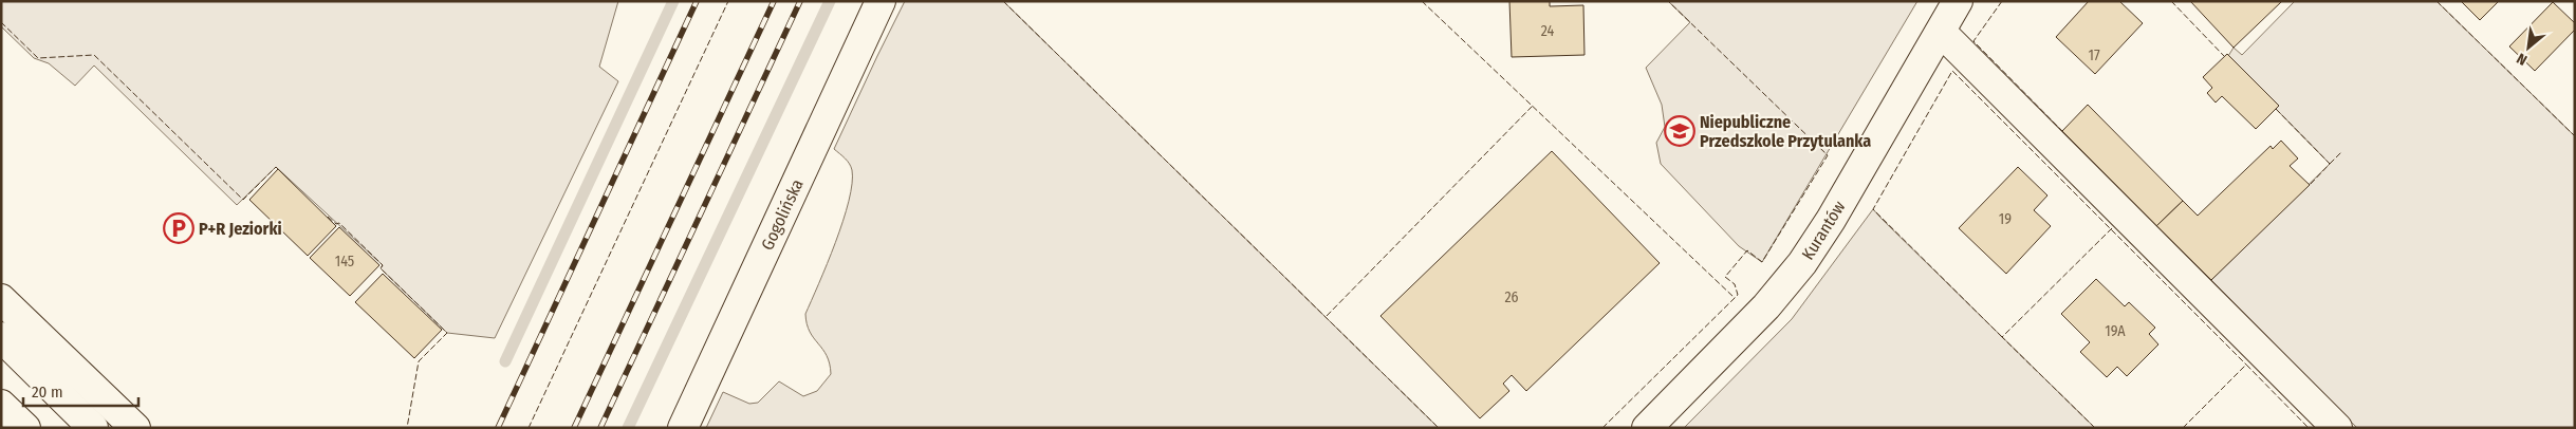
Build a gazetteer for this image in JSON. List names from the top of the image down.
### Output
{
  "streets": {
    "street": ["Gogolińska", "Kurantów"]
  },
  "places": {
    "school or university": ["Niepubliczne Przedszkole Przytulanka"],
    "parking": ["P+R Jeziorki"]
  },
  "house_numbers": [
    "24",
    "17",
    "19",
    "145",
    "26",
    "19A"
  ],
  "scale_bar": "20 m",
  "north": "bottom left"
}
